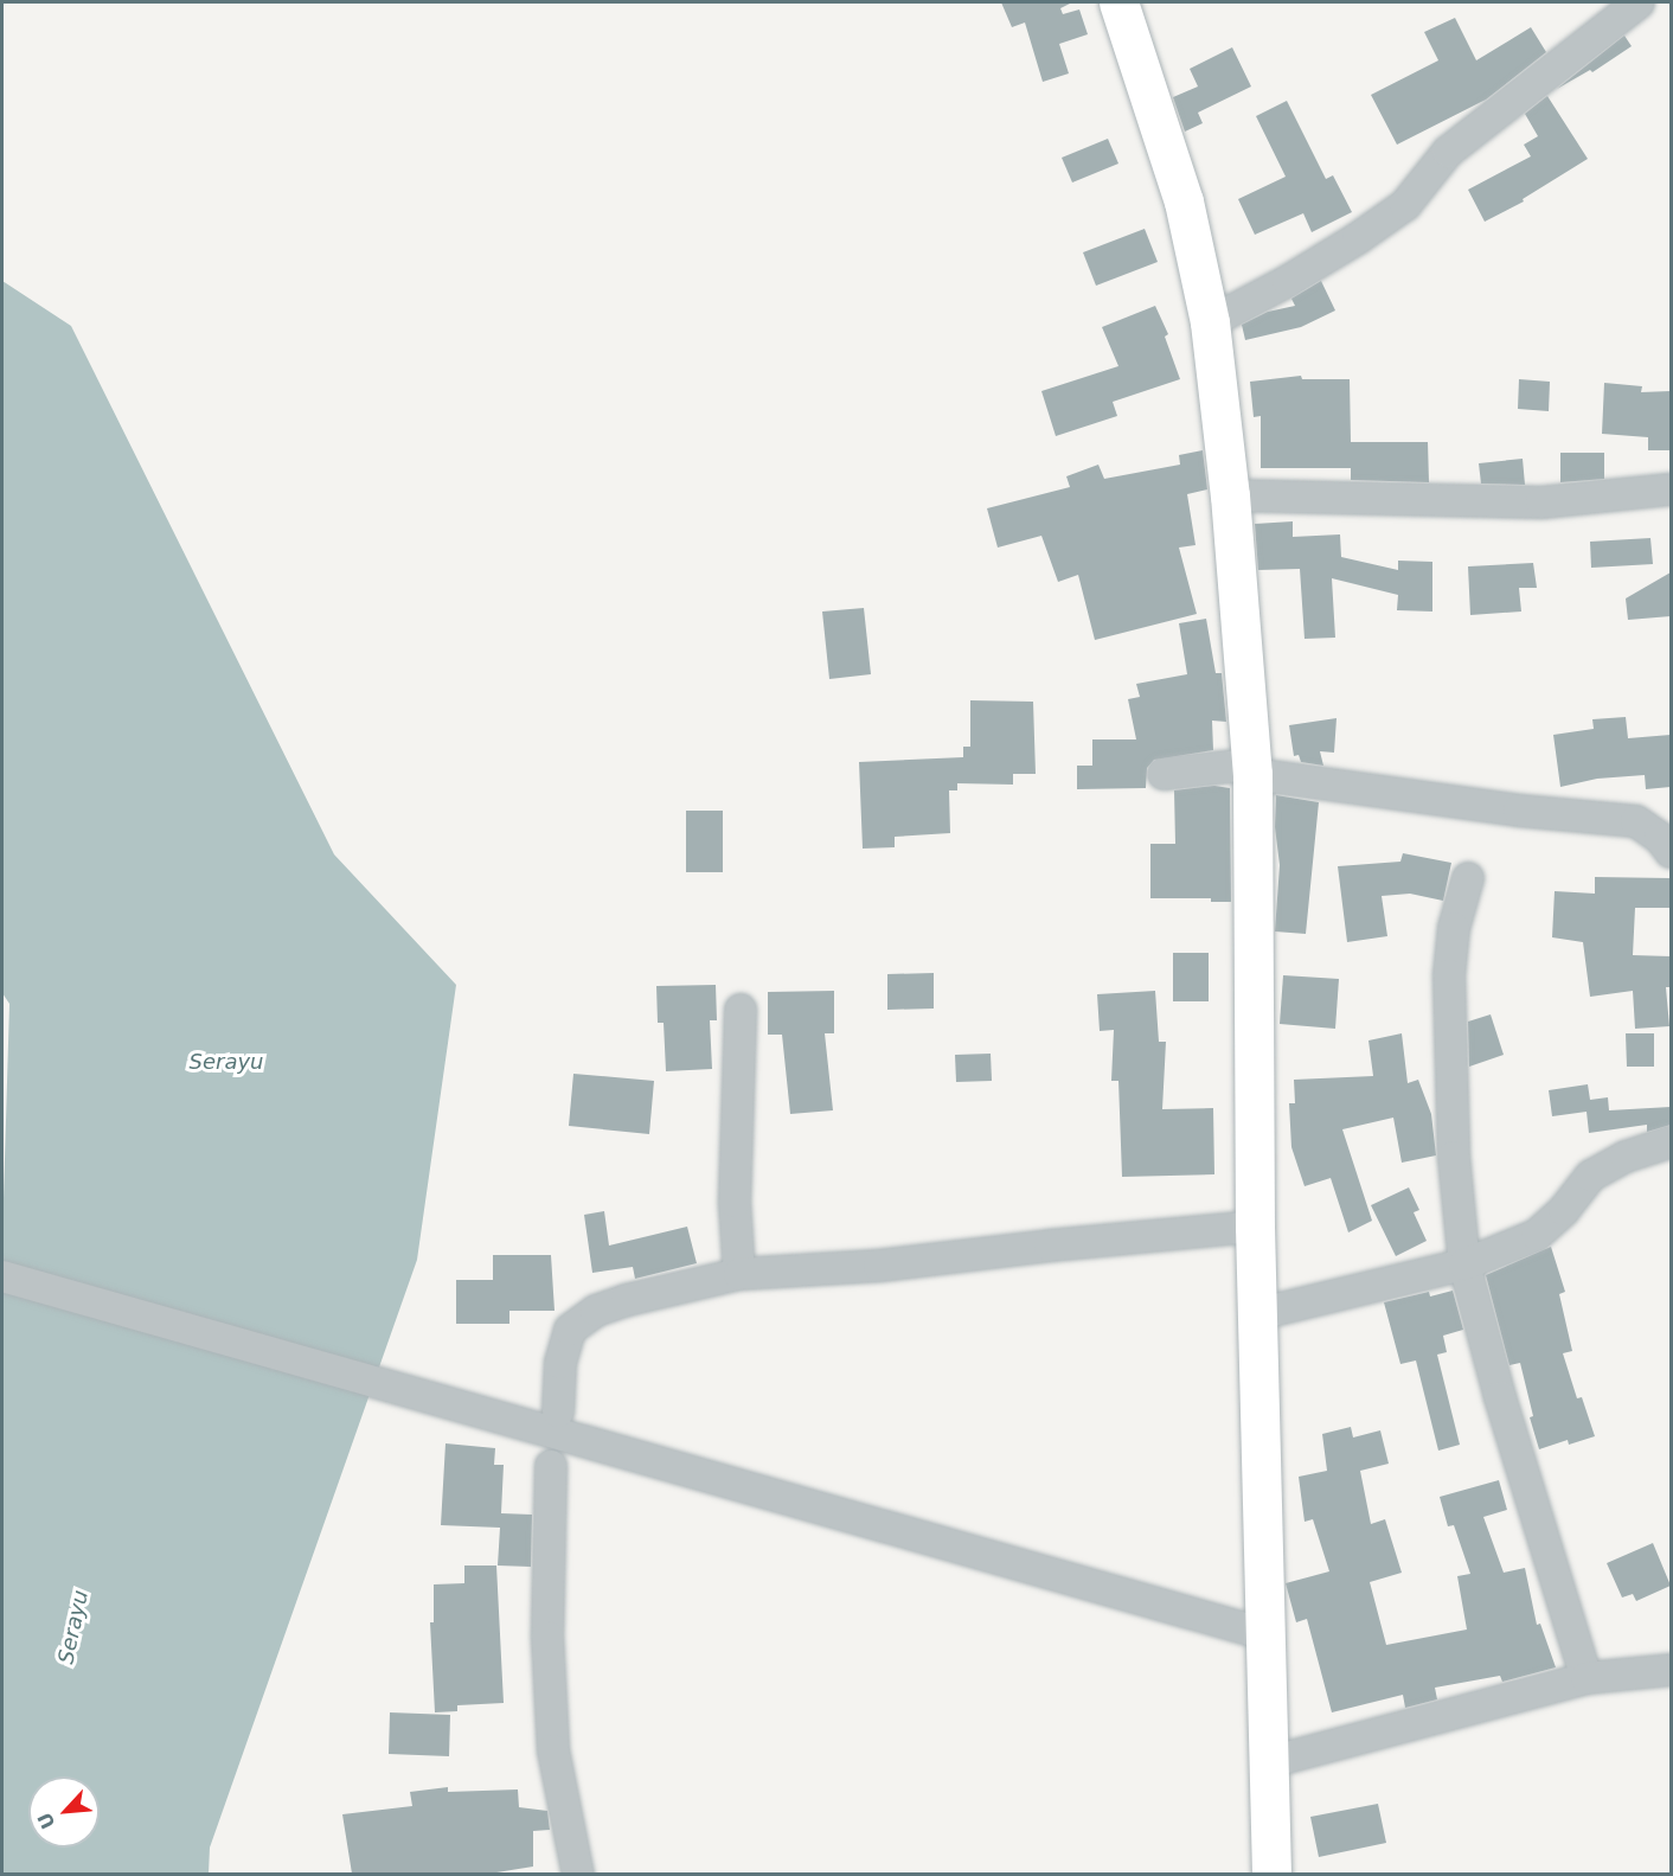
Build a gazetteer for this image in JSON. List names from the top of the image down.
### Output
{
  "water": ["Serayu"],
  "north": "bottom left"
}
